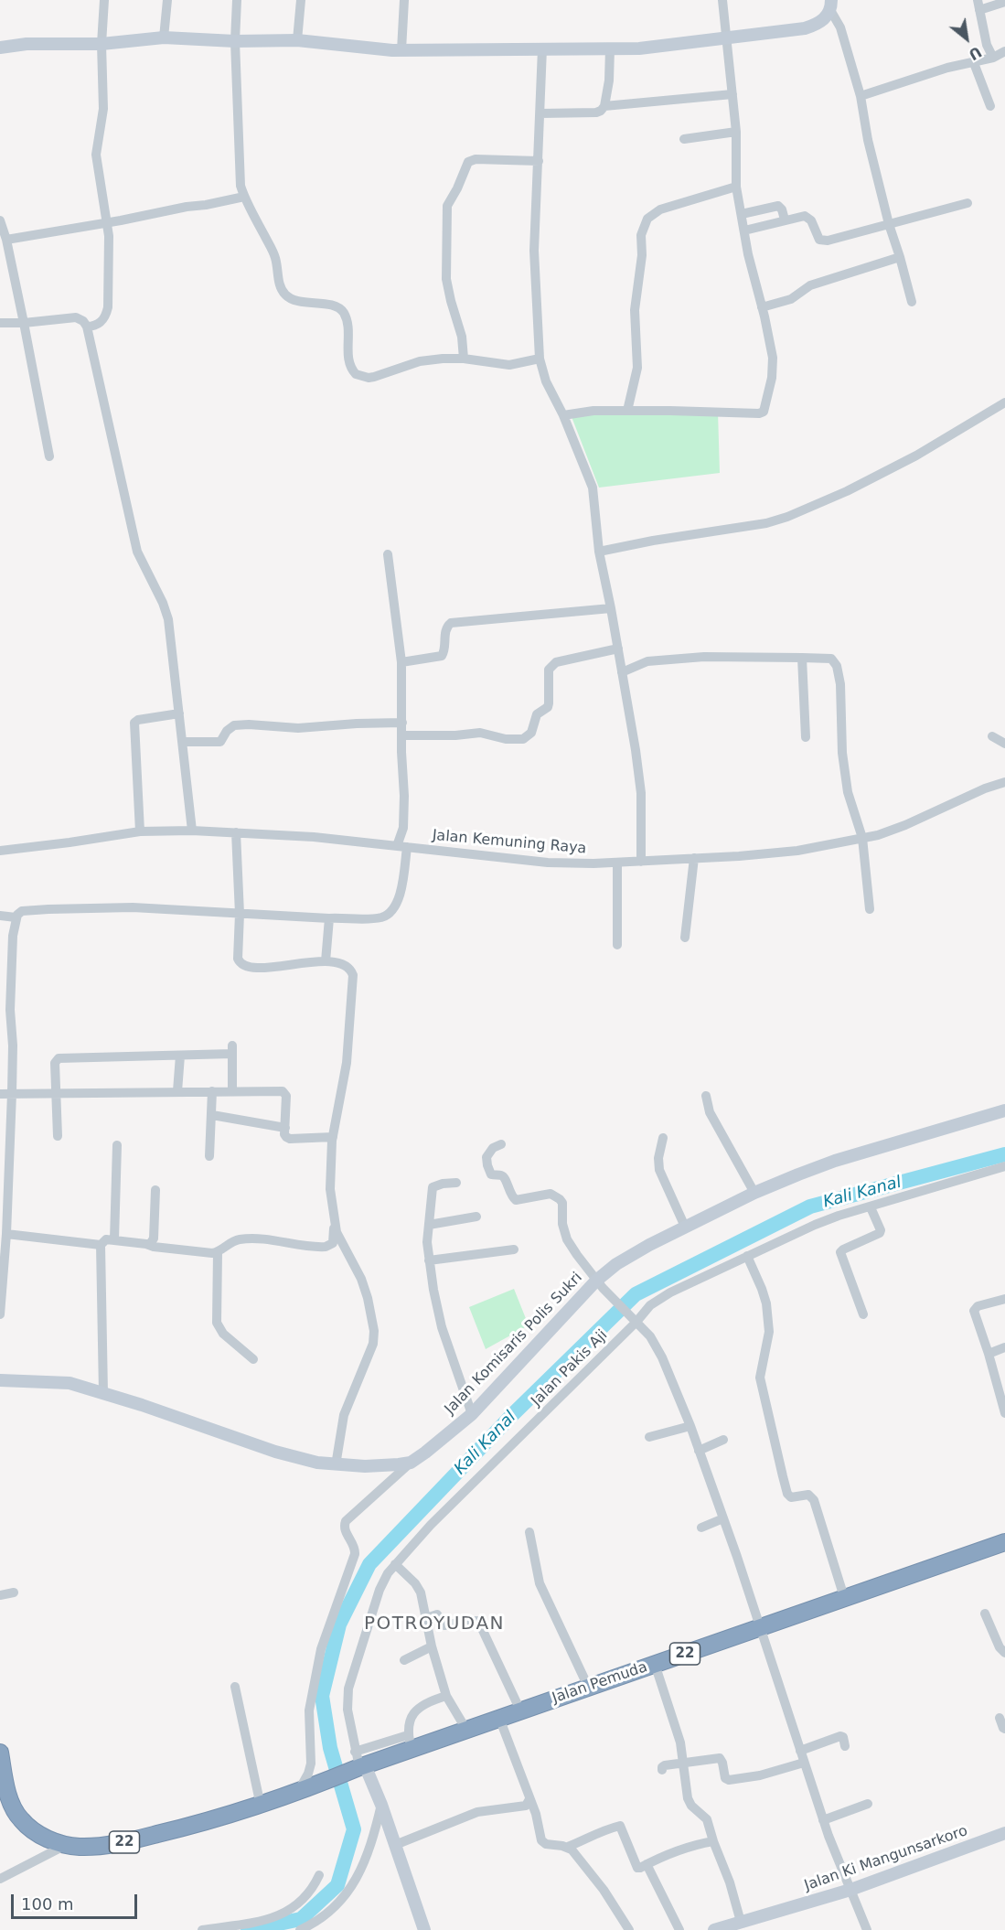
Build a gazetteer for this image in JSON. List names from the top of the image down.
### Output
{
  "streets": {
    "highway": ["22", "Jalan Pemuda"],
    "main road": ["Jalan Komisaris Polis Sukri", "Jalan Ki Mangunsarkoro"],
    "street": ["Jalan Kemuning Raya", "Jalan Pakis Aji"]
  },
  "crossings": [
    ["Jalan Pakis Aji", "22"],
    ["Jalan Pakis Aji", "Jalan Pemuda"],
    ["22", "Jalan Pemuda"]
  ],
  "districts": ["POTROYUDAN"],
  "water": ["Kali Kanal"],
  "scale_bar": "100 m",
  "north": "bottom right"
}
